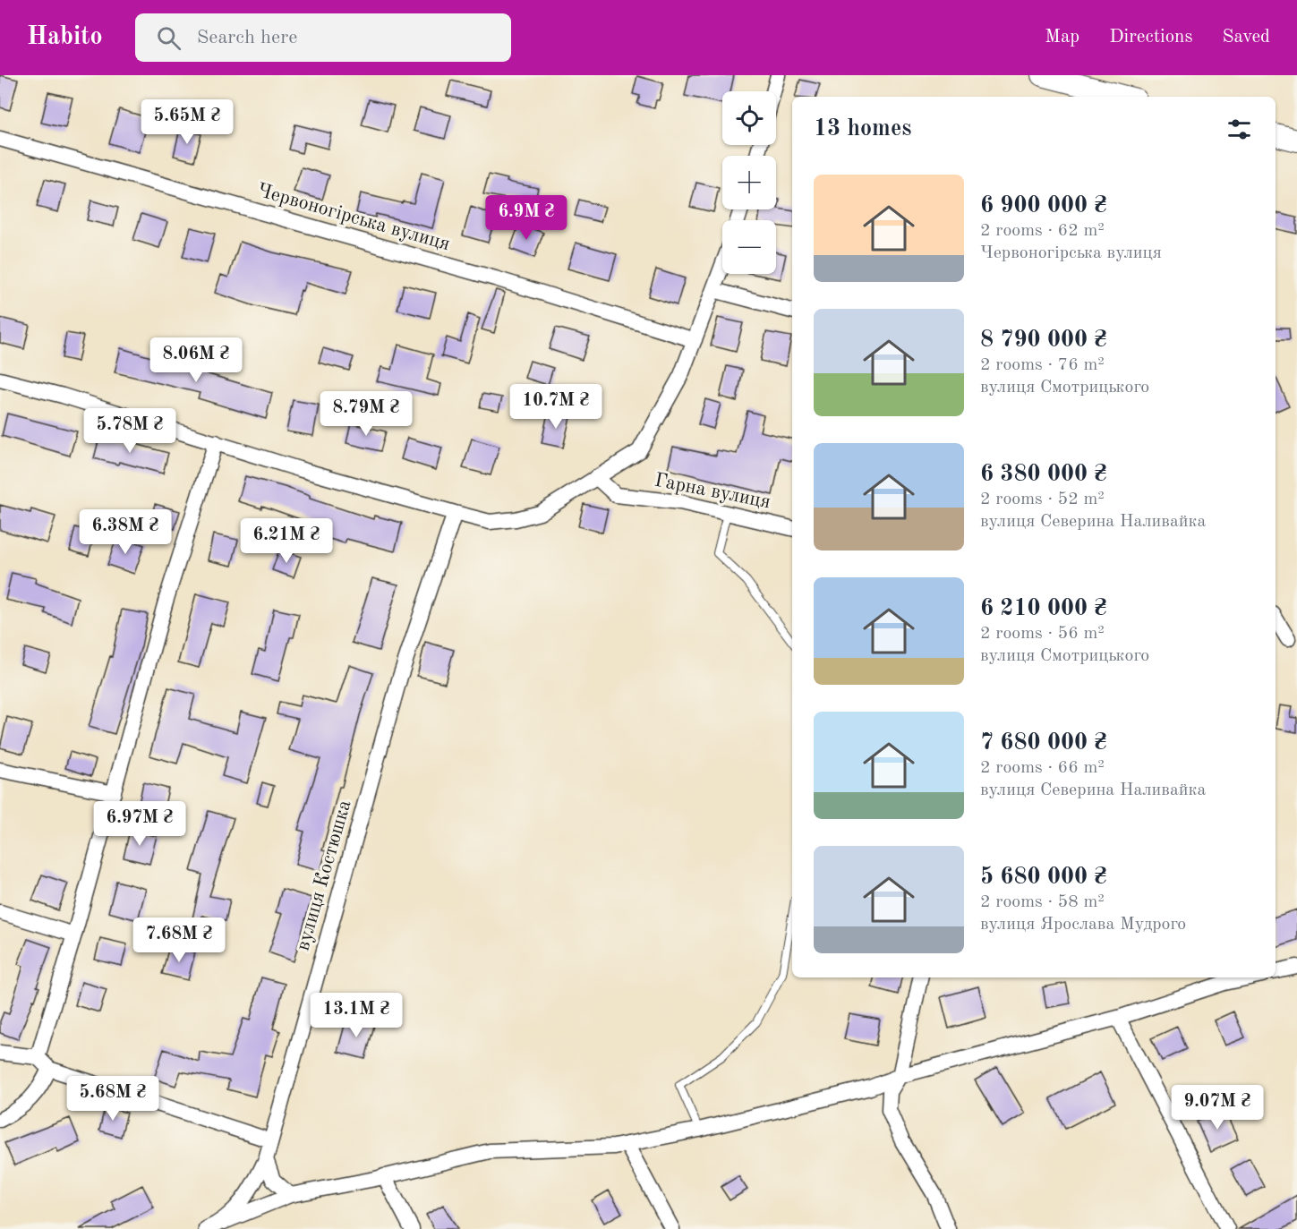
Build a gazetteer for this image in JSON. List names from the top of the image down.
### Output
{
  "streets": {
    "street": ["Червоногірська вулиця", "Гарна вулиця", "вулиця Костюшка"]
  },
  "page": {
    "header": "Habito",
    "search": "Search here",
    "nav": ["Map", "Directions", "Saved"],
    "map_buttons": ["+", "−"],
    "heading": "13 homes",
    "price": [
      "5.65M ₴",
      "6.9M ₴",
      "8.06M ₴",
      "10.7M ₴",
      "8.79M ₴",
      "5.78M ₴",
      "6.38M ₴",
      "6.21M ₴",
      "6.97M ₴",
      "7.68M ₴",
      "13.1M ₴",
      "5.68M ₴",
      "9.07M ₴"
    ],
    "list": [
      {
        "name": "6 900 000 ₴",
        "note": "2 rooms · 62 m² · Червоногірська вулиця"
      },
      {
        "name": "8 790 000 ₴",
        "note": "2 rooms · 76 m² · вулиця Смотрицького"
      },
      {
        "name": "6 380 000 ₴",
        "note": "2 rooms · 52 m² · вулиця Северина Наливайка"
      },
      {
        "name": "6 210 000 ₴",
        "note": "2 rooms · 56 m² · вулиця Смотрицького"
      },
      {
        "name": "7 680 000 ₴",
        "note": "2 rooms · 66 m² · вулиця Северина Наливайка"
      },
      {
        "name": "5 680 000 ₴",
        "note": "2 rooms · 58 m² · вулиця Ярослава Мудрого"
      }
    ]
  }
}
